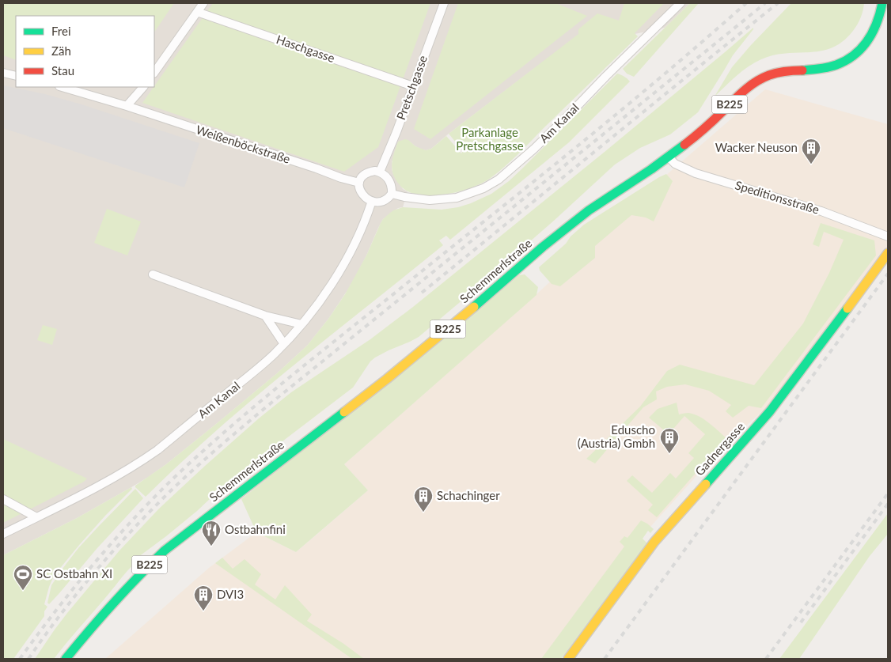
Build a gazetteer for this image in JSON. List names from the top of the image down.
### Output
{
  "streets": {
    "main road": ["B225", "Schemmerlstraße", "Gadnergasse"],
    "street": [
      "Haschgasse",
      "Pretschgasse",
      "Am Kanal",
      "Weißenböckstraße",
      "Speditionsstraße"
    ]
  },
  "crossings": [
    ["Haschgasse", "Pretschgasse"],
    ["Pretschgasse", "Am Kanal"],
    ["Pretschgasse", "Weißenböckstraße"],
    ["Am Kanal", "Weißenböckstraße"],
    ["Speditionsstraße", "Schemmerlstraße"]
  ],
  "parks": ["Parkanlage Pretschgasse"],
  "places": {
    "building": [
      "Wacker Neuson",
      "Eduscho (Austria) Gmbh",
      "Schachinger",
      "DVI3"
    ],
    "restaurant": ["Ostbahnfini"],
    "sports": ["SC Ostbahn XI"]
  },
  "legend": ["Frei", "Zäh", "Stau"]
}
